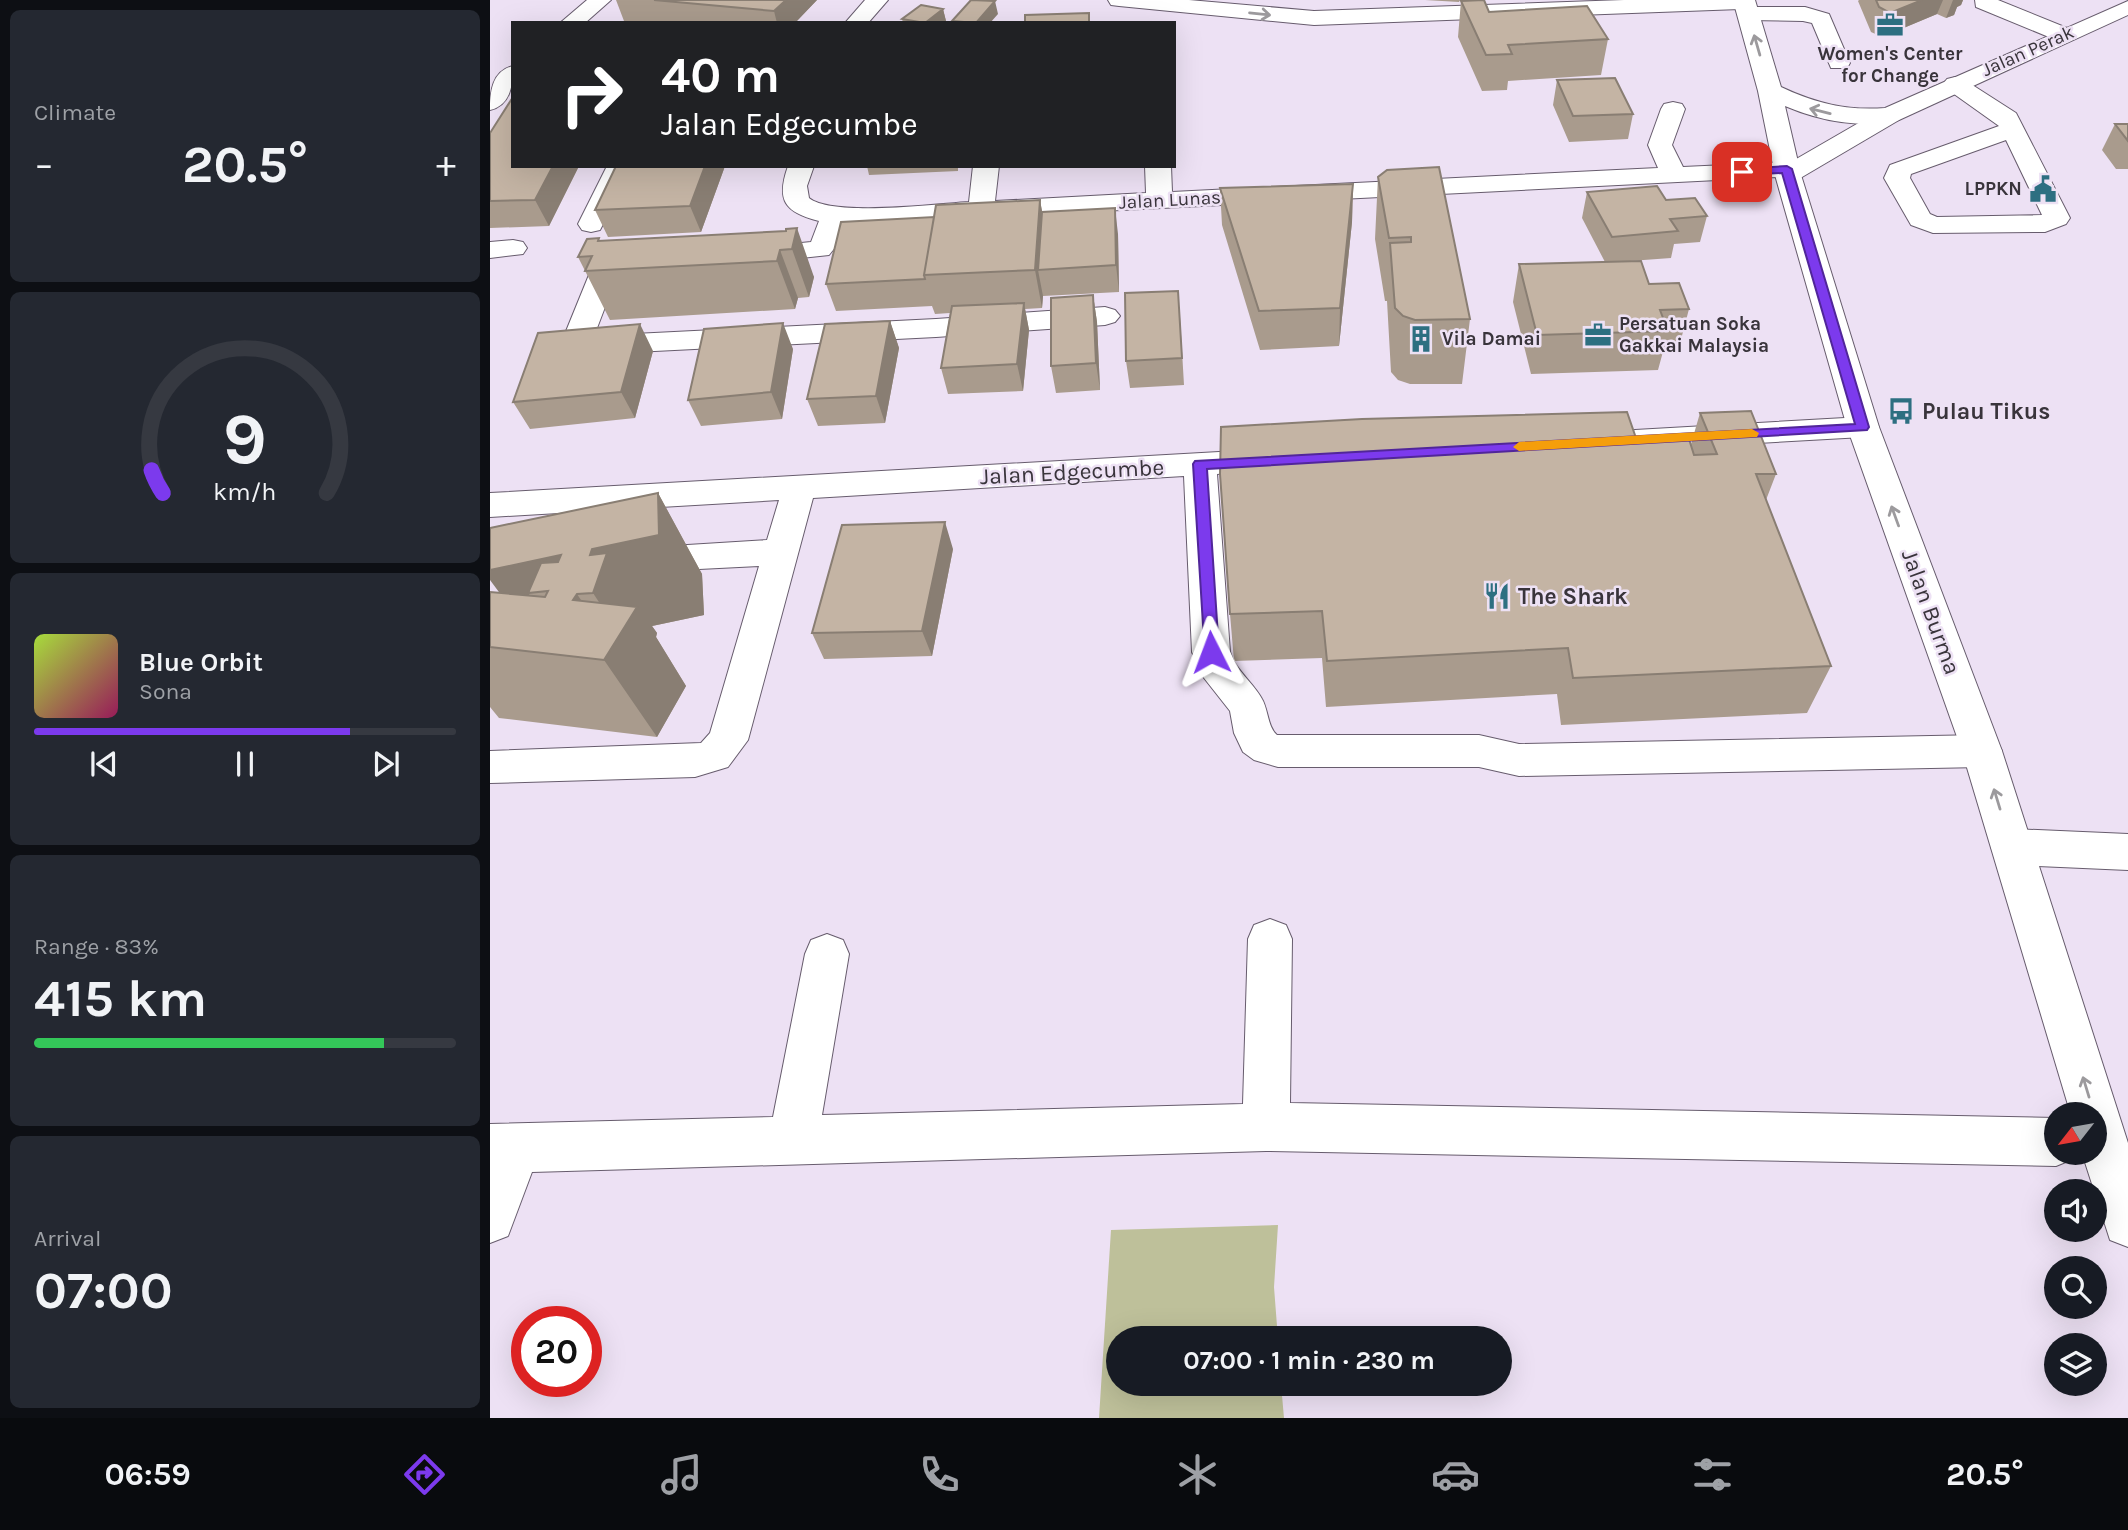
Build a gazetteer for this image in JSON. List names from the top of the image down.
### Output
{
  "streets": {
    "street": [
      "Jalan Perak",
      "Jalan Lunas",
      "Jalan Edgecumbe",
      "Jalan Burma"
    ]
  },
  "crossings": [
    ["Jalan Perak", "Jalan Burma"],
    ["Jalan Lunas", "Jalan Burma"]
  ],
  "one_way": ["Jalan Burma"],
  "places": {
    "office": ["Women's Center for Change", "Persatuan Soka Gakkai Malaysia"],
    "public building": ["LPPKN"],
    "building": ["Vila Damai"],
    "bus stop": ["Pulau Tikus"],
    "restaurant": ["The Shark"]
  },
  "north": "bottom left",
  "page": {
    "tile": [
      "Climate",
      ["Range · 83%", "415 km"],
      ["Arrival", "07:00"]
    ],
    "turn": ["40 m", "Jalan Edgecumbe"],
    "heat": ["−", "20.5°", "+"],
    "song": ["Blue Orbit", "Sona"],
    "limit": "20",
    "trip": "07:00 · 1 min · 230 m",
    "tabs": ["06:59", "20.5°"],
    "gauge": ["9", "km/h"]
  }
}
